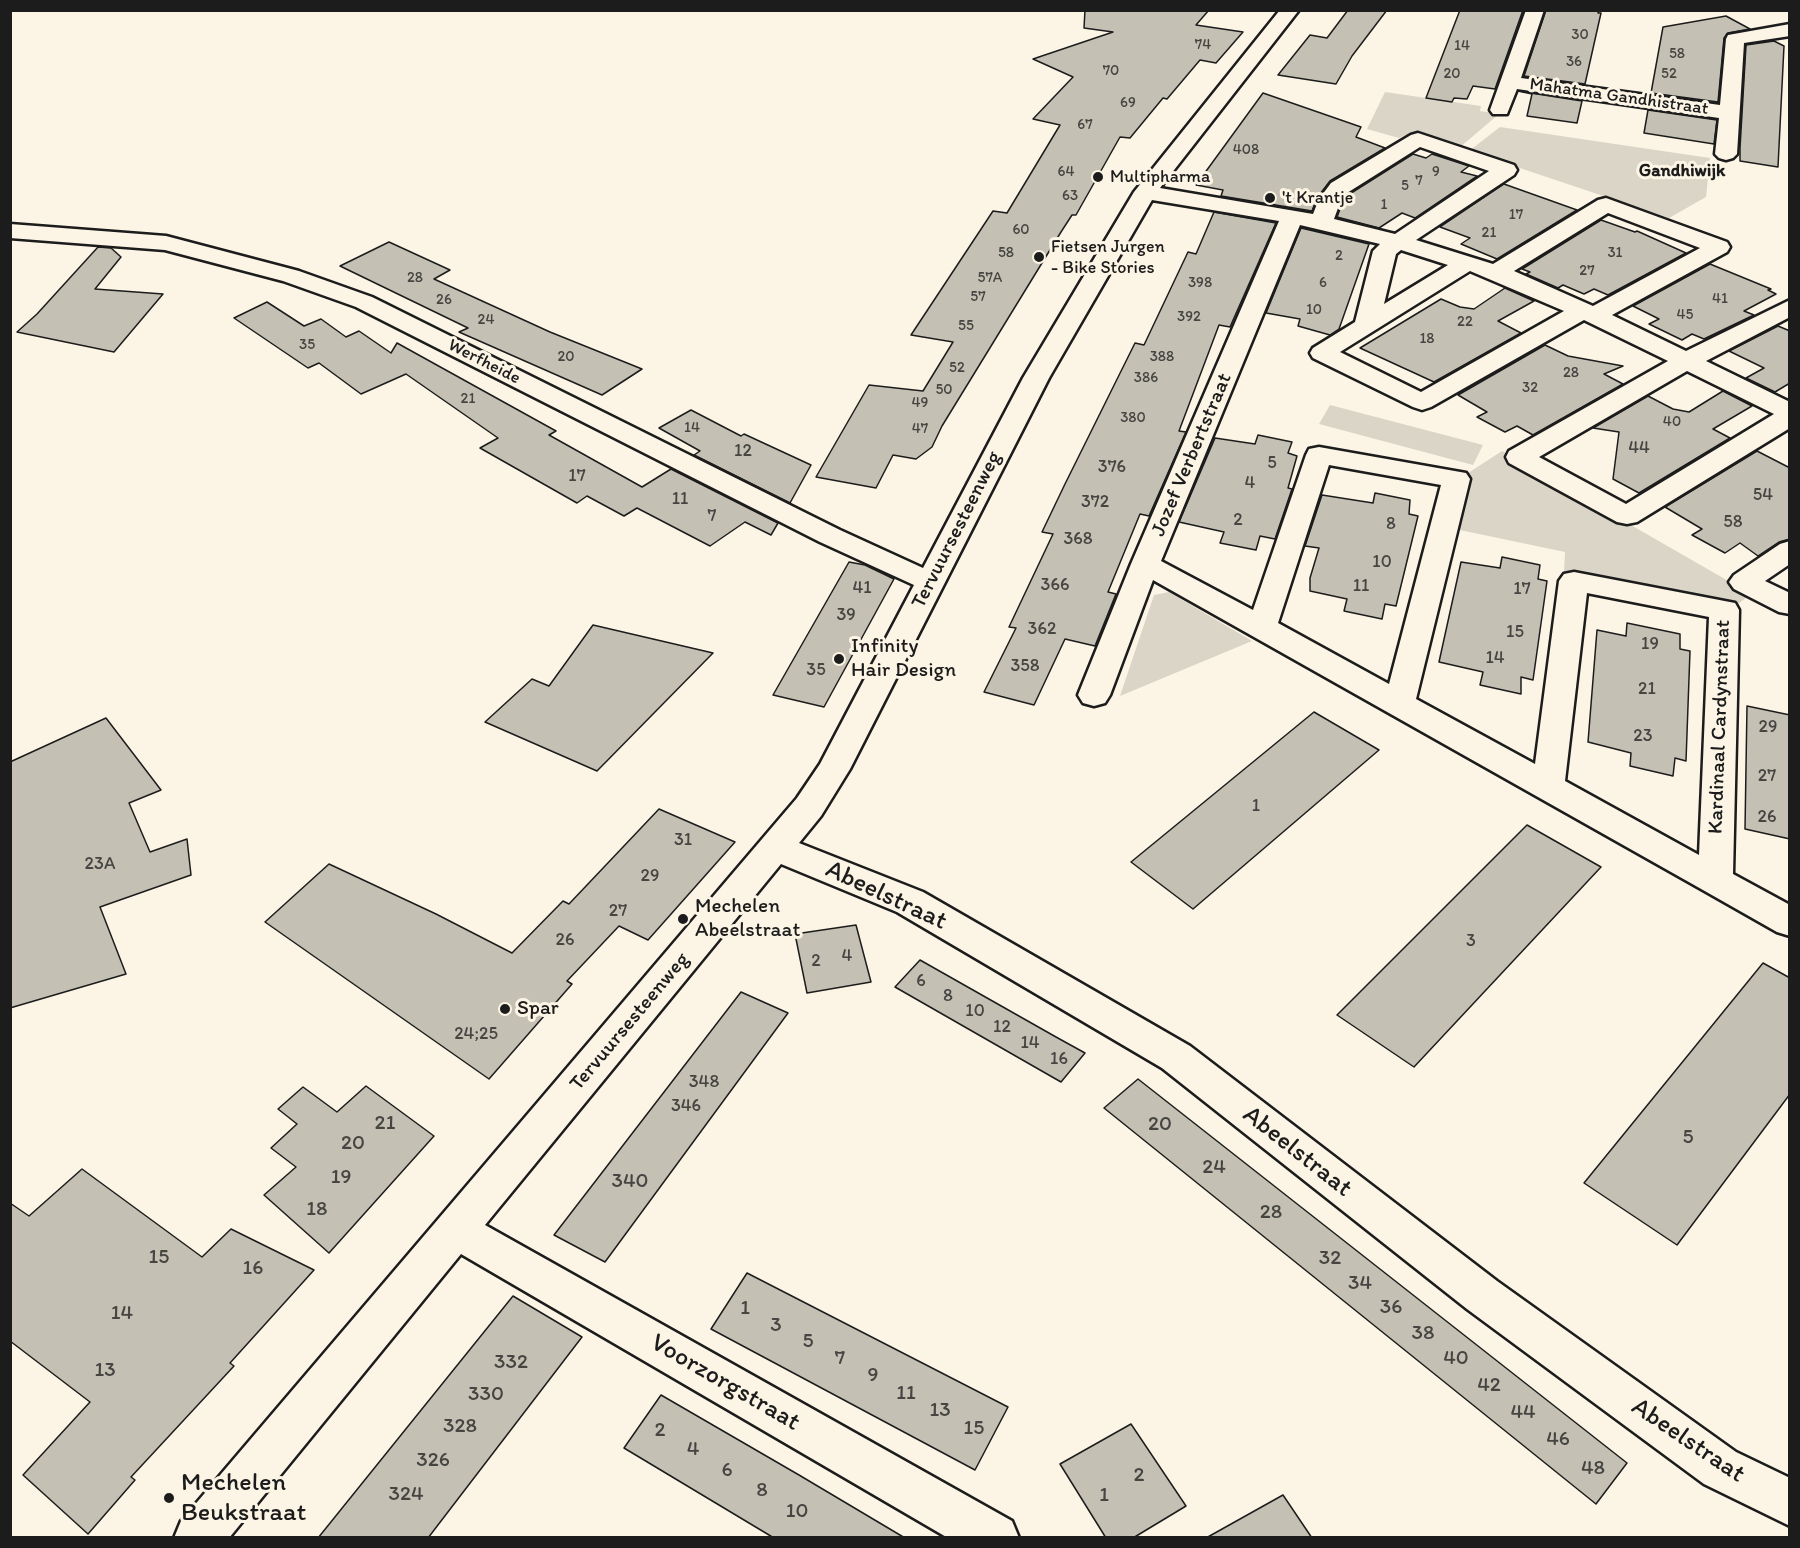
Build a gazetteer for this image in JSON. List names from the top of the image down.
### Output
{
  "streets": {
    "street": [
      "Mahatma Gandhistraat",
      "Werfheide",
      "Jozef Verbertstraat",
      "Tervuursesteenweg",
      "Kardinaal Cardynstraat",
      "Abeelstraat",
      "Voorzorgstraat"
    ]
  },
  "crossings": [
    ["Werfheide", "Tervuursesteenweg"],
    ["Tervuursesteenweg", "Abeelstraat"],
    ["Tervuursesteenweg", "Voorzorgstraat"]
  ],
  "districts": ["Gandhiwijk"],
  "places": [
    "Multipharma",
    "'t Krantje",
    "Fietsen Jurgen - Bike Stories",
    "Infinity Hair Design",
    "Mechelen Abeelstraat",
    "Spar",
    "Mechelen Beukstraat"
  ],
  "house_numbers": [
    "30",
    "74",
    "14",
    "58",
    "36",
    "70",
    "20",
    "52",
    "69",
    "67",
    "408",
    "64",
    "9",
    "7",
    "5",
    "63",
    "1",
    "17",
    "60",
    "21",
    "58",
    "31",
    "2",
    "27",
    "28",
    "57A",
    "398",
    "6",
    "57",
    "41",
    "26",
    "10",
    "45",
    "392",
    "24",
    "22",
    "55",
    "18",
    "35",
    "20",
    "388",
    "52",
    "28",
    "386",
    "32",
    "50",
    "21",
    "49",
    "380",
    "40",
    "14",
    "47",
    "44",
    "12",
    "5",
    "376",
    "17",
    "4",
    "54",
    "11",
    "372",
    "7",
    "2",
    "58",
    "8",
    "368",
    "10",
    "366",
    "11",
    "41",
    "17",
    "39",
    "362",
    "15",
    "19",
    "14",
    "358",
    "35",
    "21",
    "29",
    "23",
    "27",
    "1",
    "26",
    "31",
    "23A",
    "29",
    "27",
    "26",
    "3",
    "4",
    "2",
    "6",
    "8",
    "10",
    "12",
    "24;25",
    "14",
    "16",
    "348",
    "346",
    "21",
    "20",
    "5",
    "20",
    "24",
    "19",
    "340",
    "18",
    "28",
    "15",
    "32",
    "16",
    "34",
    "36",
    "1",
    "14",
    "3",
    "38",
    "5",
    "7",
    "40",
    "332",
    "13",
    "9",
    "42",
    "11",
    "330",
    "13",
    "44",
    "328",
    "15",
    "2",
    "46",
    "4",
    "326",
    "48",
    "6",
    "2",
    "8",
    "324",
    "1",
    "10"
  ]
}
